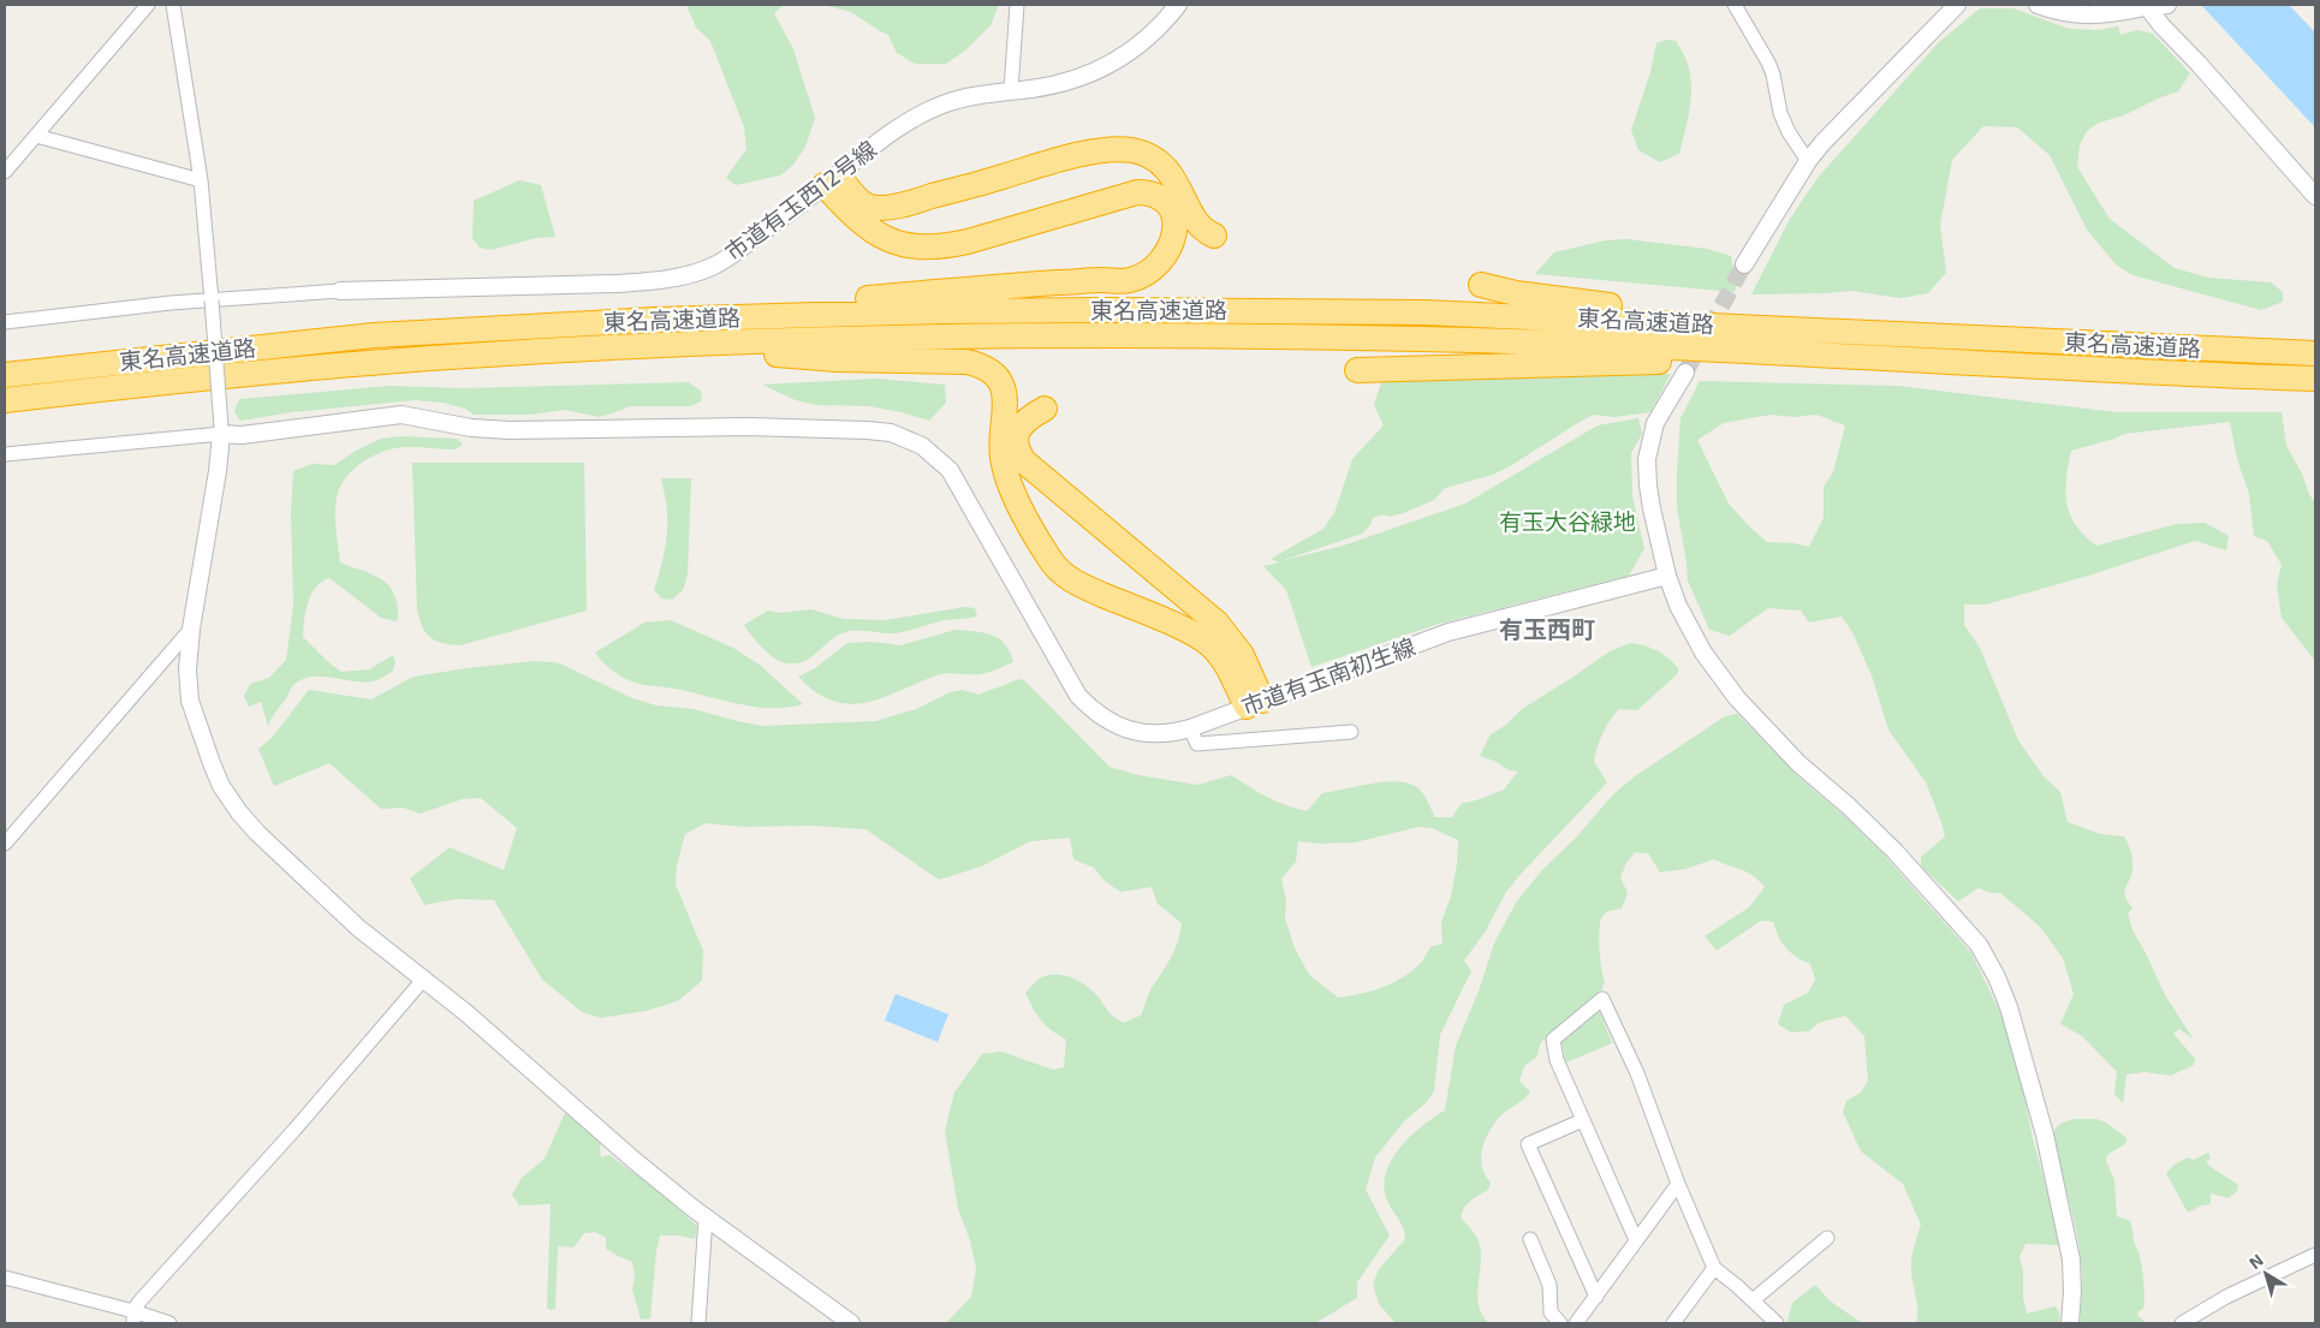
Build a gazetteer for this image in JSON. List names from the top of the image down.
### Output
{
  "streets": {
    "highway": ["東名高速道路"],
    "street": ["市道有玉西12号線", "市道有玉南初生線"]
  },
  "districts": ["有玉西町"],
  "parks": ["有玉大谷緑地"],
  "north": "top left"
}
